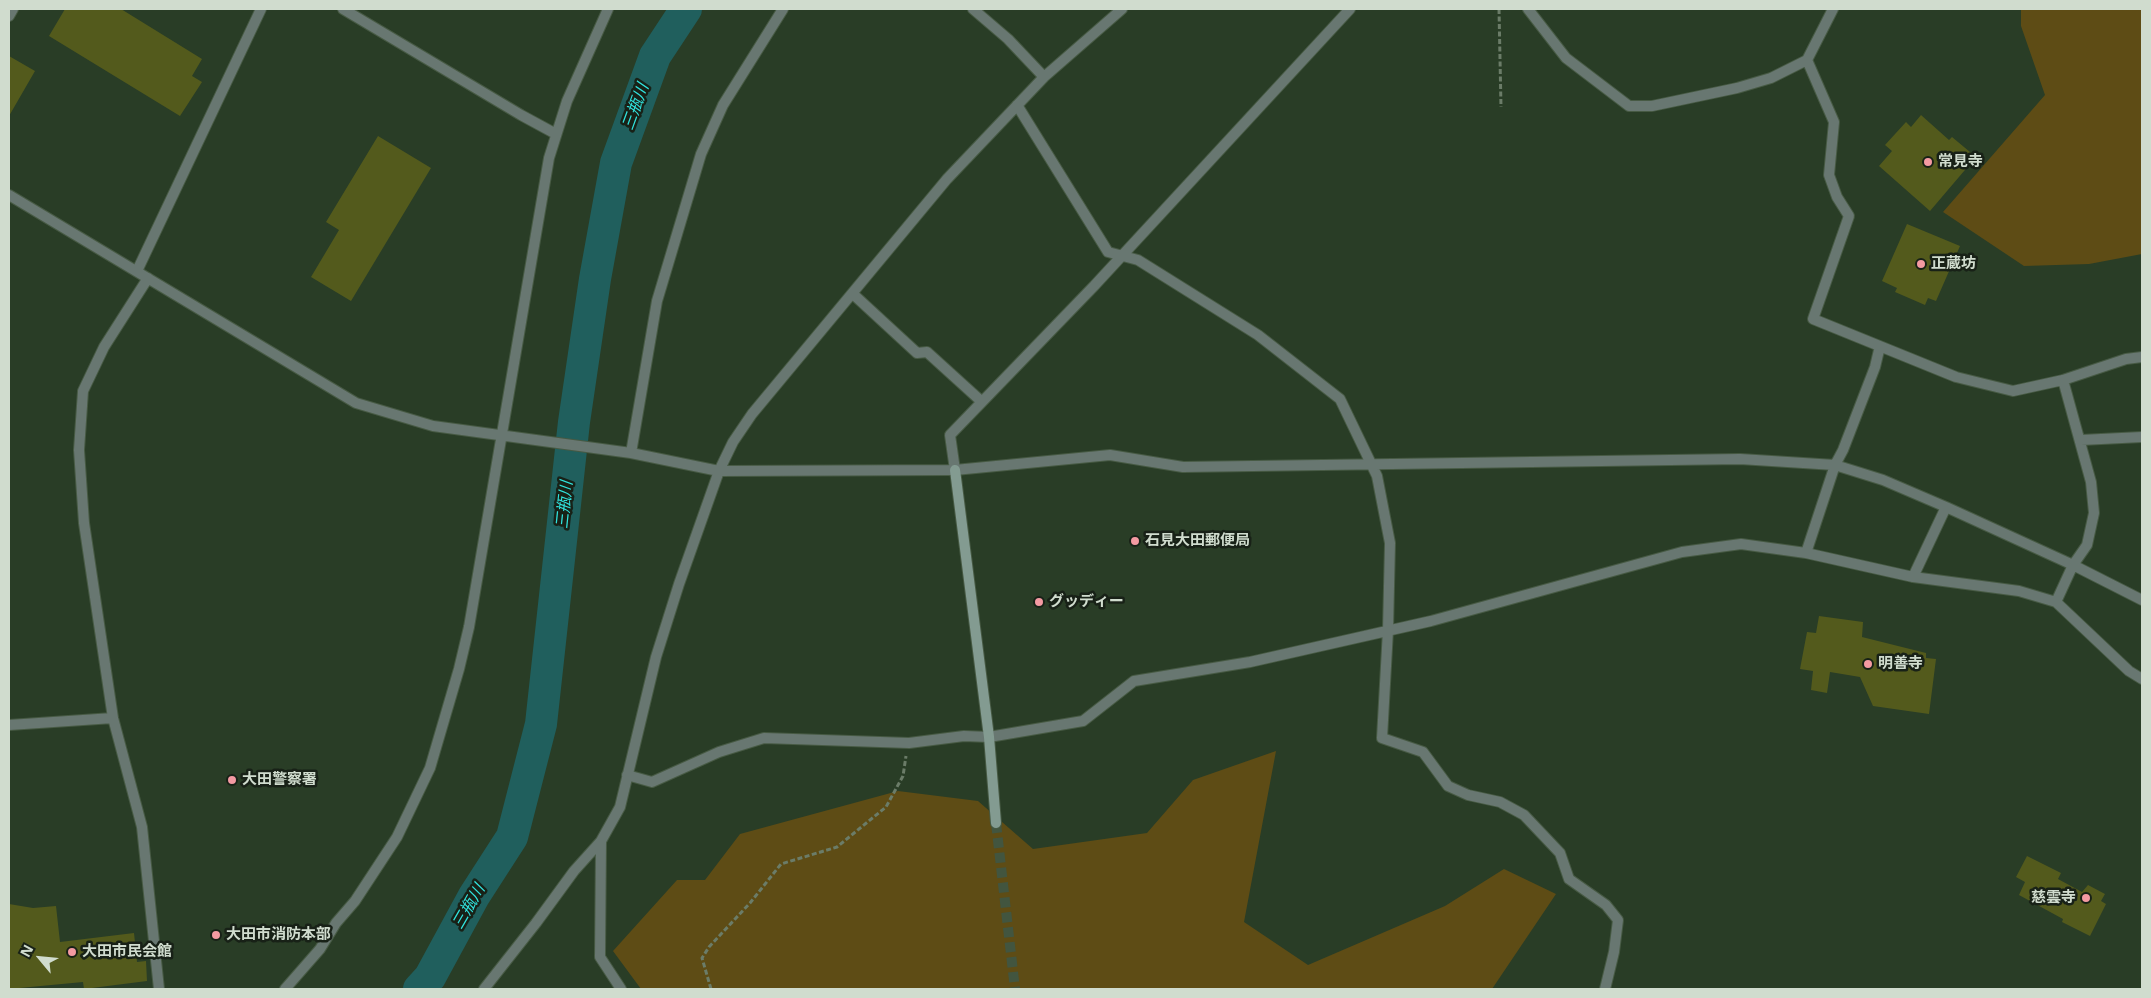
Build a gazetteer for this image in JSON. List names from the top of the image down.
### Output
{
  "water": ["三瓶川"],
  "places": [
    "常見寺",
    "正蔵坊",
    "石見大田郵便局",
    "グッディー",
    "明善寺",
    "大田警察署",
    "慈雲寺",
    "大田市消防本部",
    "大田市民会館"
  ],
  "north": "top left"
}
